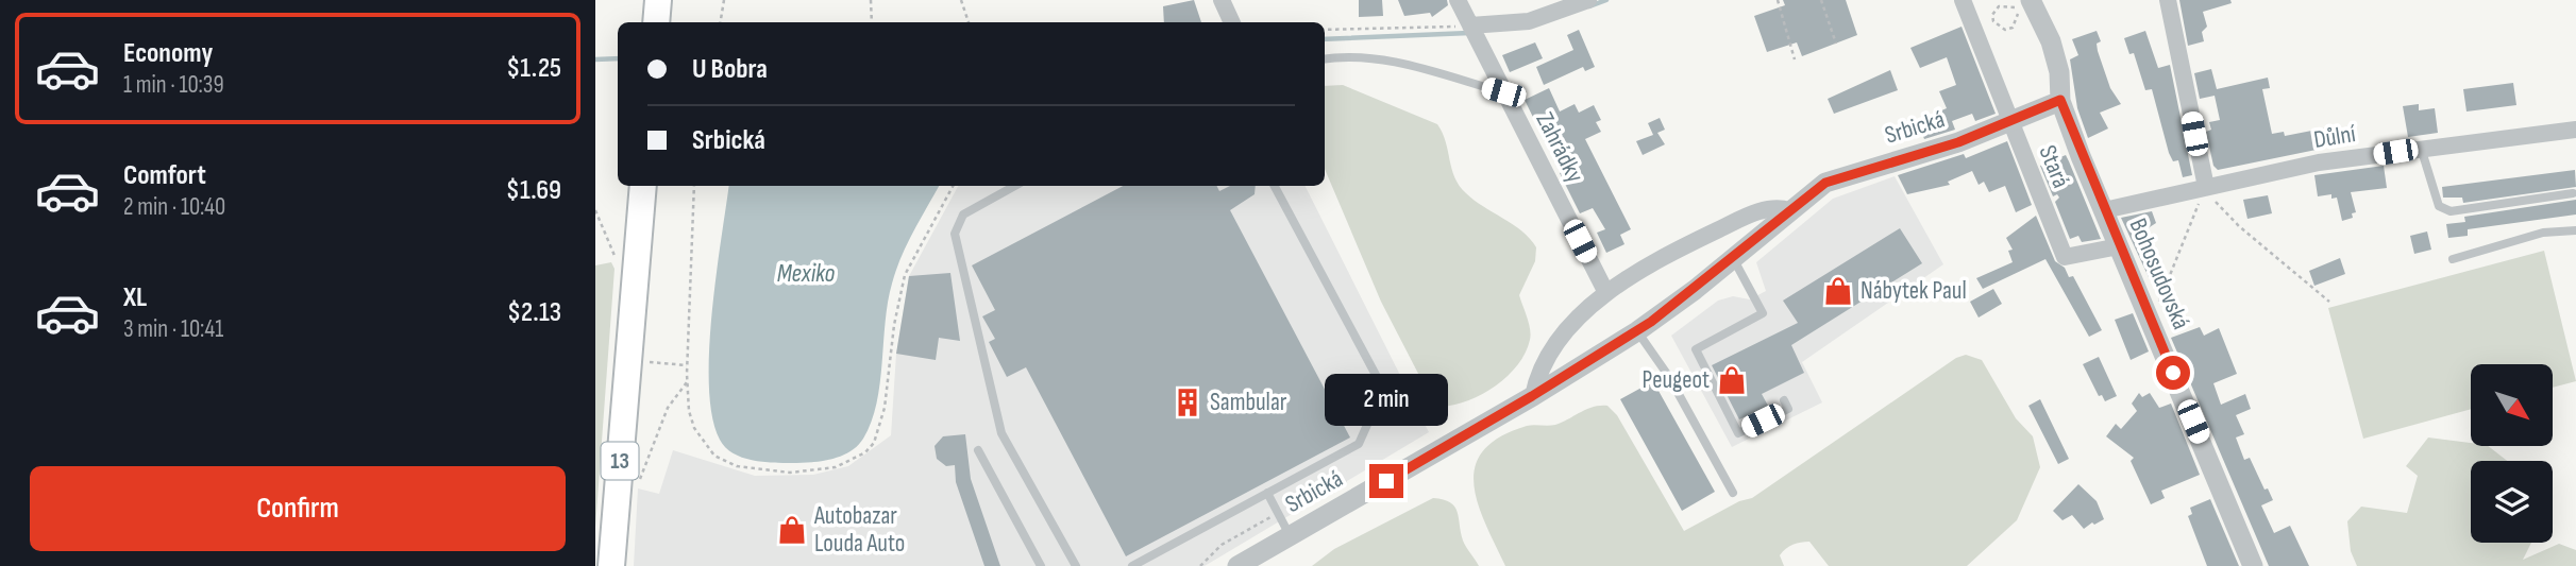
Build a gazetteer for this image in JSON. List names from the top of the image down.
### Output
{
  "streets": {
    "main road": ["13"],
    "street": [
      "Srbická",
      "Důlní",
      "Zahrádky",
      "Stará",
      "Bohosudovská"
    ]
  },
  "crossings": [
    ["Srbická", "Stará"],
    ["Srbická", "Bohosudovská"],
    ["Důlní", "Bohosudovská"],
    ["Stará", "Bohosudovská"]
  ],
  "water": ["Mexiko"],
  "places": {
    "shop": ["Nábytek Paul", "Peugeot", "Autobazar Louda Auto"],
    "building": ["Sambular"]
  },
  "north": "bottom right",
  "page": {
    "list": [
      {
        "name": "Economy",
        "note": "1 min · 10:39",
        "value": "$1.25"
      },
      {
        "name": "Comfort",
        "note": "2 min · 10:40",
        "value": "$1.69"
      },
      {
        "name": "XL",
        "note": "3 min · 10:41",
        "value": "$2.13"
      }
    ],
    "banner": ["U Bobra", "Srbická"],
    "bubble": "2 min",
    "buttons": "Confirm"
  }
}
